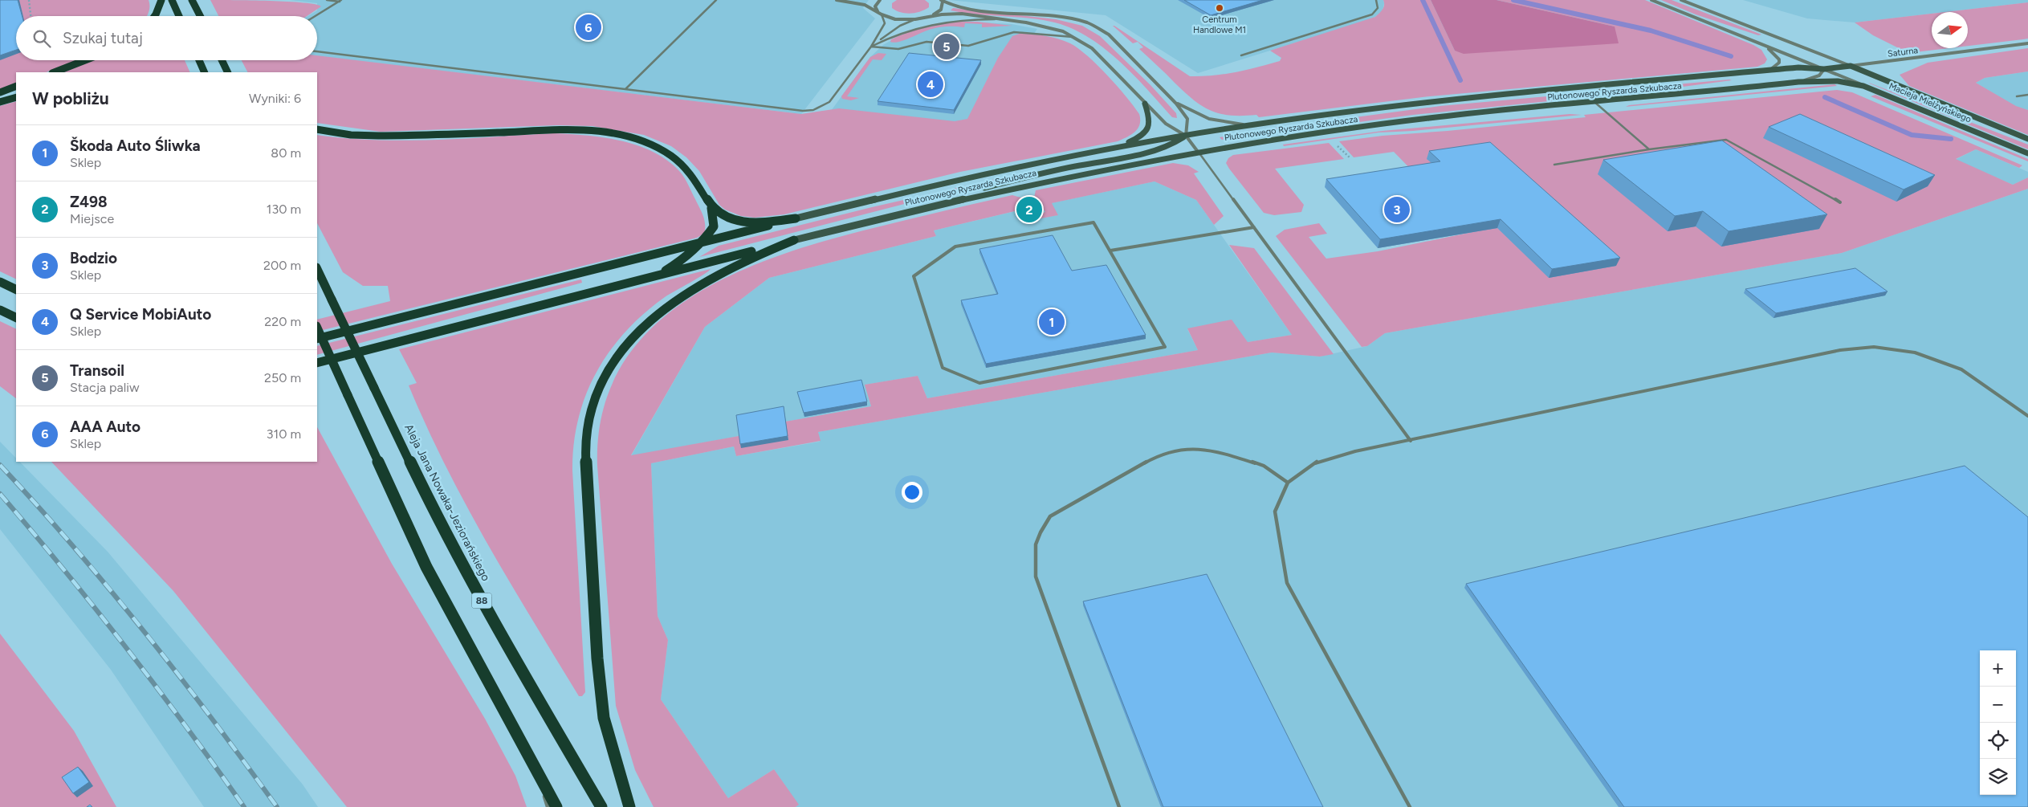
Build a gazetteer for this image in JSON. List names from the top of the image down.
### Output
{
  "streets": {
    "main road": ["Aleja Jana Nowaka-Jeziorańskiego", "88"],
    "street": ["Saturna", "Plutonowego Ryszarda Szkubacza", "Macieja Mielżyńskiego"]
  },
  "crossings": [
    ["Saturna", "Macieja Mielżyńskiego"],
    ["Plutonowego Ryszarda Szkubacza", "Macieja Mielżyńskiego"]
  ],
  "places": ["Centrum Handlowe M1"],
  "north": "right",
  "page": {
    "pins": [
      "6",
      "5",
      "4",
      "2",
      "3",
      "1"
    ],
    "search": "Szukaj tutaj",
    "heading": ["W pobliżu", "Wyniki: 6"],
    "list": [
      {
        "mark": "1",
        "name": "Škoda Auto Śliwka",
        "note": "Sklep",
        "value": "80 m"
      },
      {
        "mark": "2",
        "name": "Z498",
        "note": "Miejsce",
        "value": "130 m"
      },
      {
        "mark": "3",
        "name": "Bodzio",
        "note": "Sklep",
        "value": "200 m"
      },
      {
        "mark": "4",
        "name": "Q Service MobiAuto",
        "note": "Sklep",
        "value": "220 m"
      },
      {
        "mark": "5",
        "name": "Transoil",
        "note": "Stacja paliw",
        "value": "250 m"
      },
      {
        "mark": "6",
        "name": "AAA Auto",
        "note": "Sklep",
        "value": "310 m"
      }
    ],
    "map_buttons": ["+", "−"]
  }
}
